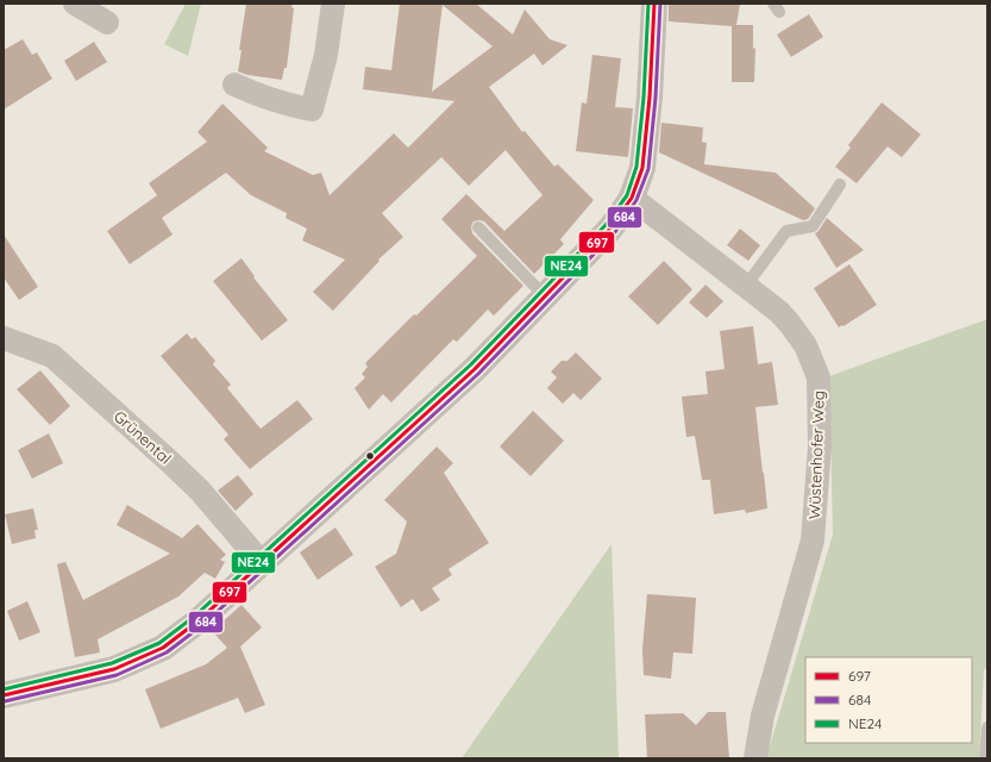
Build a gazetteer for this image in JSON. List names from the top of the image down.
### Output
{
  "streets": {
    "street": ["Grünental", "Wüstenhofer Weg"]
  },
  "lines": ["transit line 697", "transit line 684", "transit line NE24"],
  "legend": ["697", "684", "NE24"]
}
